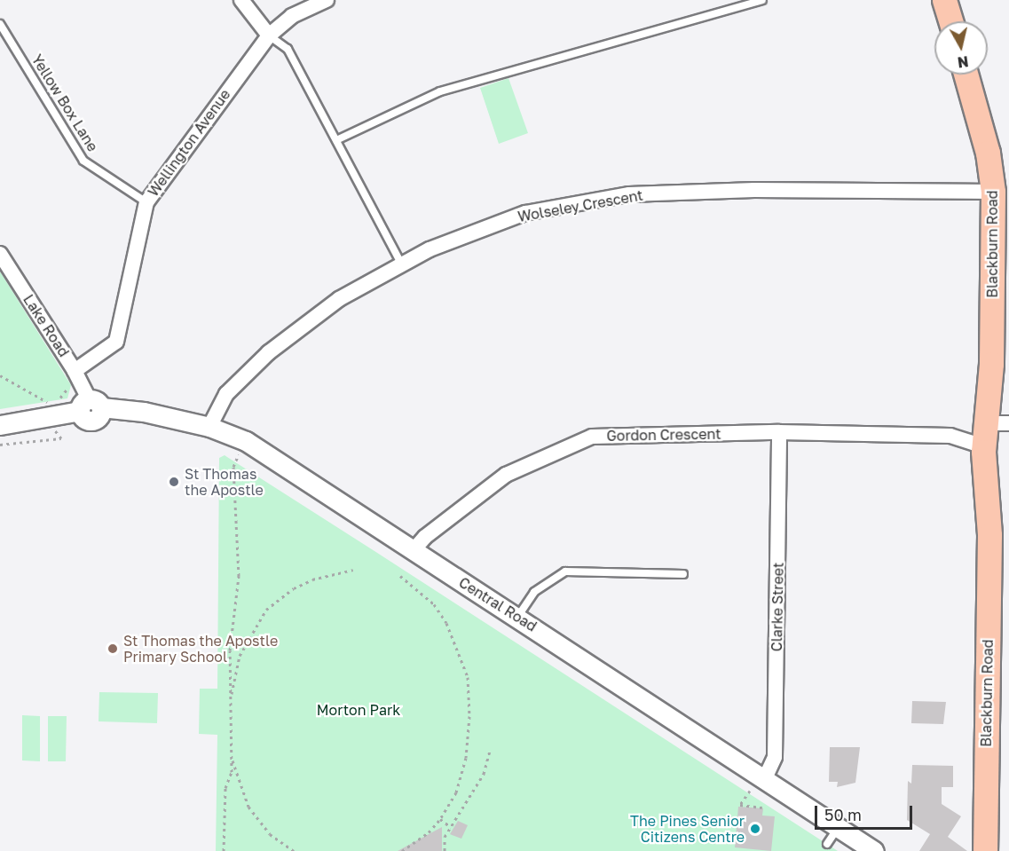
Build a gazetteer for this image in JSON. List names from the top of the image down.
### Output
{
  "streets": {
    "main road": ["Blackburn Road"],
    "street": [
      "Wellington Avenue",
      "Wolseley Crescent",
      "Lake Road",
      "Gordon Crescent",
      "Central Road",
      "Clarke Street"
    ],
    "lane": ["Yellow Box Lane"]
  },
  "crossings": [
    ["Yellow Box Lane", "Wellington Avenue"],
    ["Wellington Avenue", "Lake Road"],
    ["Wolseley Crescent", "Blackburn Road"],
    ["Wolseley Crescent", "Central Road"],
    ["Blackburn Road", "Gordon Crescent"],
    ["Lake Road", "Central Road"],
    ["Gordon Crescent", "Central Road"],
    ["Gordon Crescent", "Clarke Street"],
    ["Central Road", "Clarke Street"]
  ],
  "parks": ["Morton Park"],
  "places": ["St Thomas the Apostle", "St Thomas the Apostle Primary School", "The Pines Senior Citizens Centre"],
  "scale_bar": "50 m",
  "north": "bottom"
}
